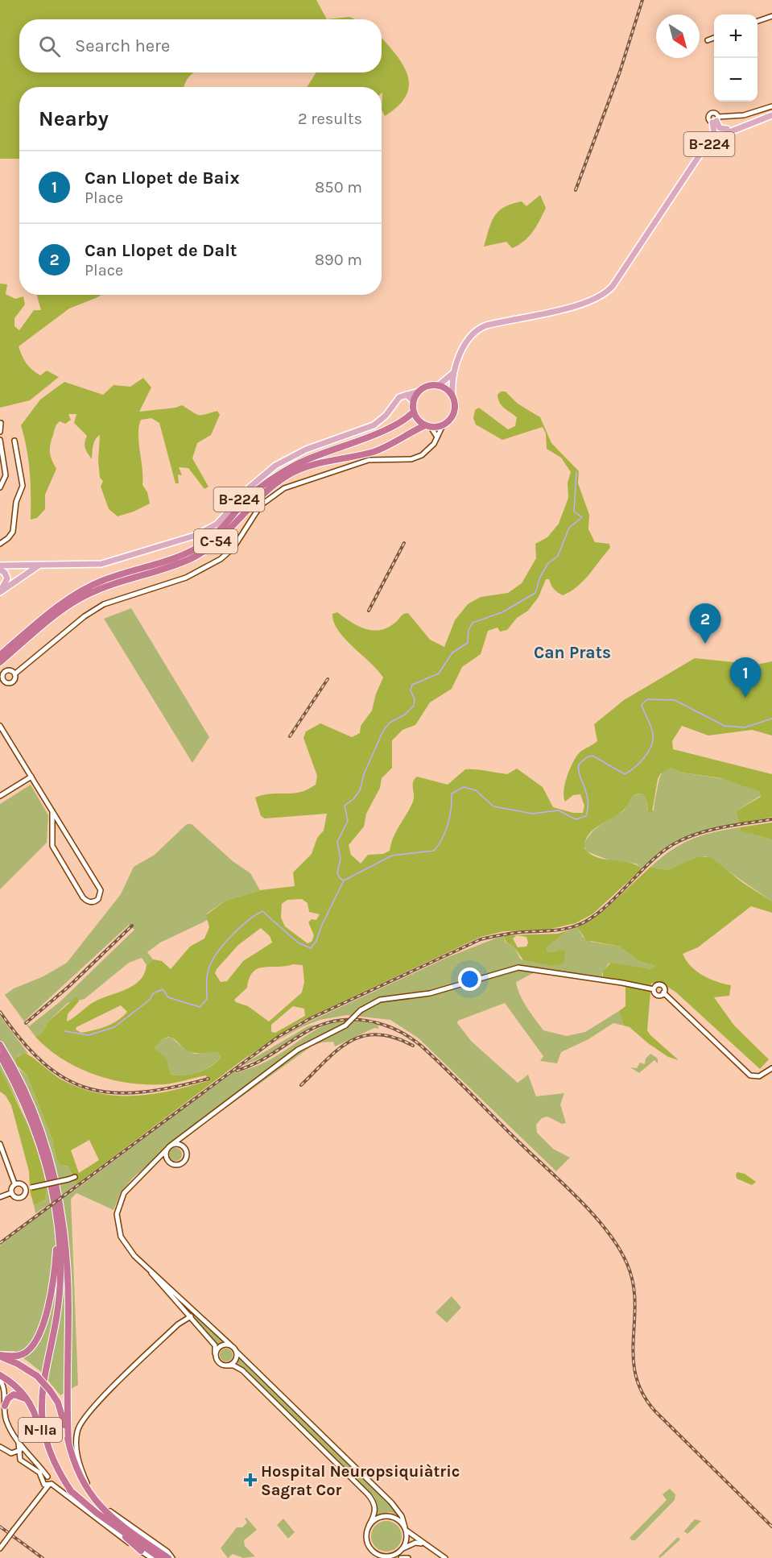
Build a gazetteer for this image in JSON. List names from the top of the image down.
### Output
{
  "streets": {
    "highway": ["B-224", "C-54", "N-IIa"]
  },
  "crossings": [
    ["B-224", "C-54"]
  ],
  "districts": ["Can Prats"],
  "places": {
    "health": ["Hospital Neuropsiquiàtric Sagrat Cor"]
  },
  "north": "bottom right",
  "page": {
    "map_buttons": ["+", "−"],
    "search": "Search here",
    "heading": ["Nearby", "2 results"],
    "list": [
      {
        "mark": "1",
        "name": "Can Llopet de Baix",
        "note": "Place",
        "value": "850 m"
      },
      {
        "mark": "2",
        "name": "Can Llopet de Dalt",
        "note": "Place",
        "value": "890 m"
      }
    ],
    "pins": ["2", "1"]
  }
}
